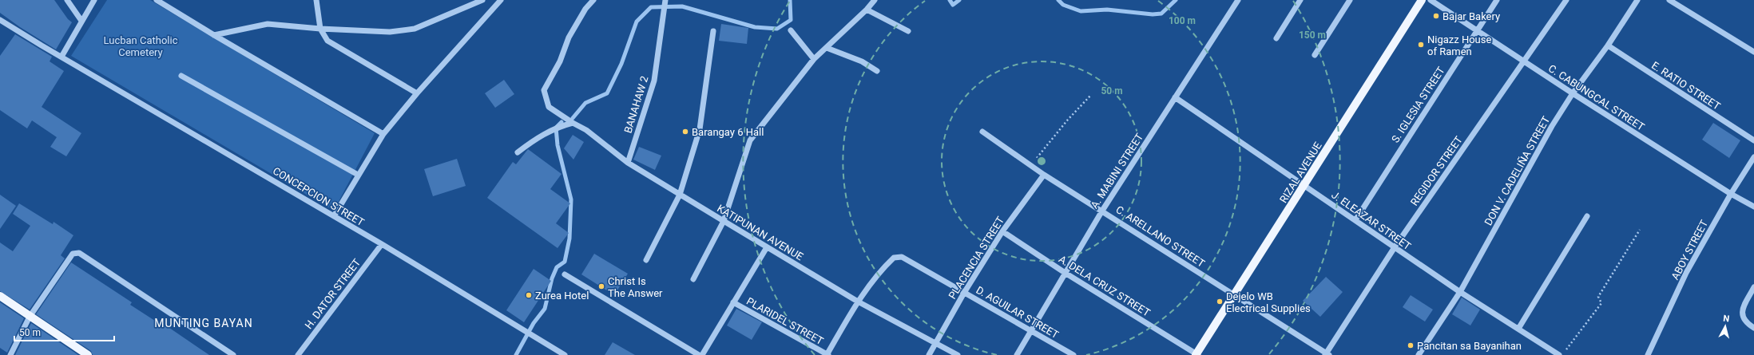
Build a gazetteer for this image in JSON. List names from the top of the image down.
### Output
{
  "streets": {
    "main road": ["RIZAL AVENUE"],
    "street": [
      "E. RATIO STREET",
      "C. CABUNGCAL STREET",
      "BANAHAW 2",
      "S. IGLESIA STREET",
      "A. MABINI STREET",
      "REGIDOR STREET",
      "DON V. CADELIÑA STREET",
      "CONCEPCION STREET",
      "J. ELEAZAR STREET",
      "KATIPUNAN AVENUE",
      "C. ARELLANO STREET",
      "ABOY STREET",
      "PLACENCIA STREET",
      "A. DELA CRUZ STREET",
      "H. DATOR STREET",
      "D. AGUILAR STREET",
      "PLARIDEL STREET"
    ]
  },
  "crossings": [
    ["E. RATIO STREET", "DON V. CADELIÑA STREET"],
    ["C. CABUNGCAL STREET", "S. IGLESIA STREET"],
    ["C. CABUNGCAL STREET", "REGIDOR STREET"],
    ["C. CABUNGCAL STREET", "DON V. CADELIÑA STREET"],
    ["C. CABUNGCAL STREET", "ABOY STREET"],
    ["BANAHAW 2", "KATIPUNAN AVENUE"],
    ["S. IGLESIA STREET", "J. ELEAZAR STREET"],
    ["A. MABINI STREET", "J. ELEAZAR STREET"],
    ["A. MABINI STREET", "C. ARELLANO STREET"],
    ["A. MABINI STREET", "A. DELA CRUZ STREET"],
    ["A. MABINI STREET", "D. AGUILAR STREET"],
    ["REGIDOR STREET", "J. ELEAZAR STREET"],
    ["REGIDOR STREET", "C. ARELLANO STREET"],
    ["DON V. CADELIÑA STREET", "J. ELEAZAR STREET"],
    ["RIZAL AVENUE", "J. ELEAZAR STREET"],
    ["RIZAL AVENUE", "C. ARELLANO STREET"],
    ["RIZAL AVENUE", "A. DELA CRUZ STREET"],
    ["CONCEPCION STREET", "H. DATOR STREET"],
    ["KATIPUNAN AVENUE", "PLACENCIA STREET"],
    ["KATIPUNAN AVENUE", "D. AGUILAR STREET"],
    ["C. ARELLANO STREET", "PLACENCIA STREET"],
    ["PLACENCIA STREET", "A. DELA CRUZ STREET"],
    ["PLACENCIA STREET", "D. AGUILAR STREET"]
  ],
  "districts": ["MUNTING BAYAN"],
  "parks": ["Lucban Catholic Cemetery"],
  "places": [
    "Bajar Bakery",
    "Nigazz House of Ramen",
    "Barangay 6 Hall",
    "Christ Is The Answer",
    "Zurea Hotel",
    "Dejelo WB Electrical Supplies",
    "Pancitan sa Bayanihan"
  ],
  "scale_bar": "50 m",
  "north": "top",
  "rings": ["100 m", "150 m", "50 m"]
}
